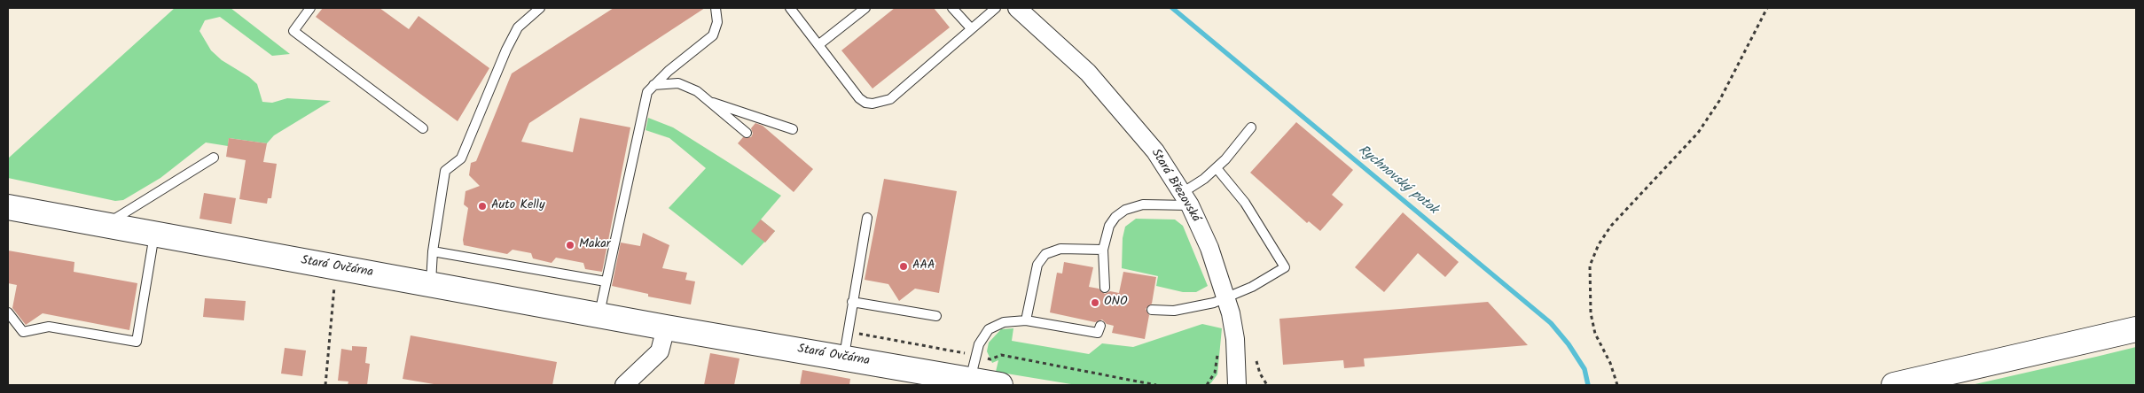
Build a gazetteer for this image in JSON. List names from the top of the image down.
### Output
{
  "streets": {
    "main road": ["Stará Ovčárna"],
    "street": ["Stará Březovská"]
  },
  "water": ["Rychnovský potok"],
  "places": [
    "Auto Kelly",
    "Makar",
    "AAA",
    "ONO"
  ]
}
